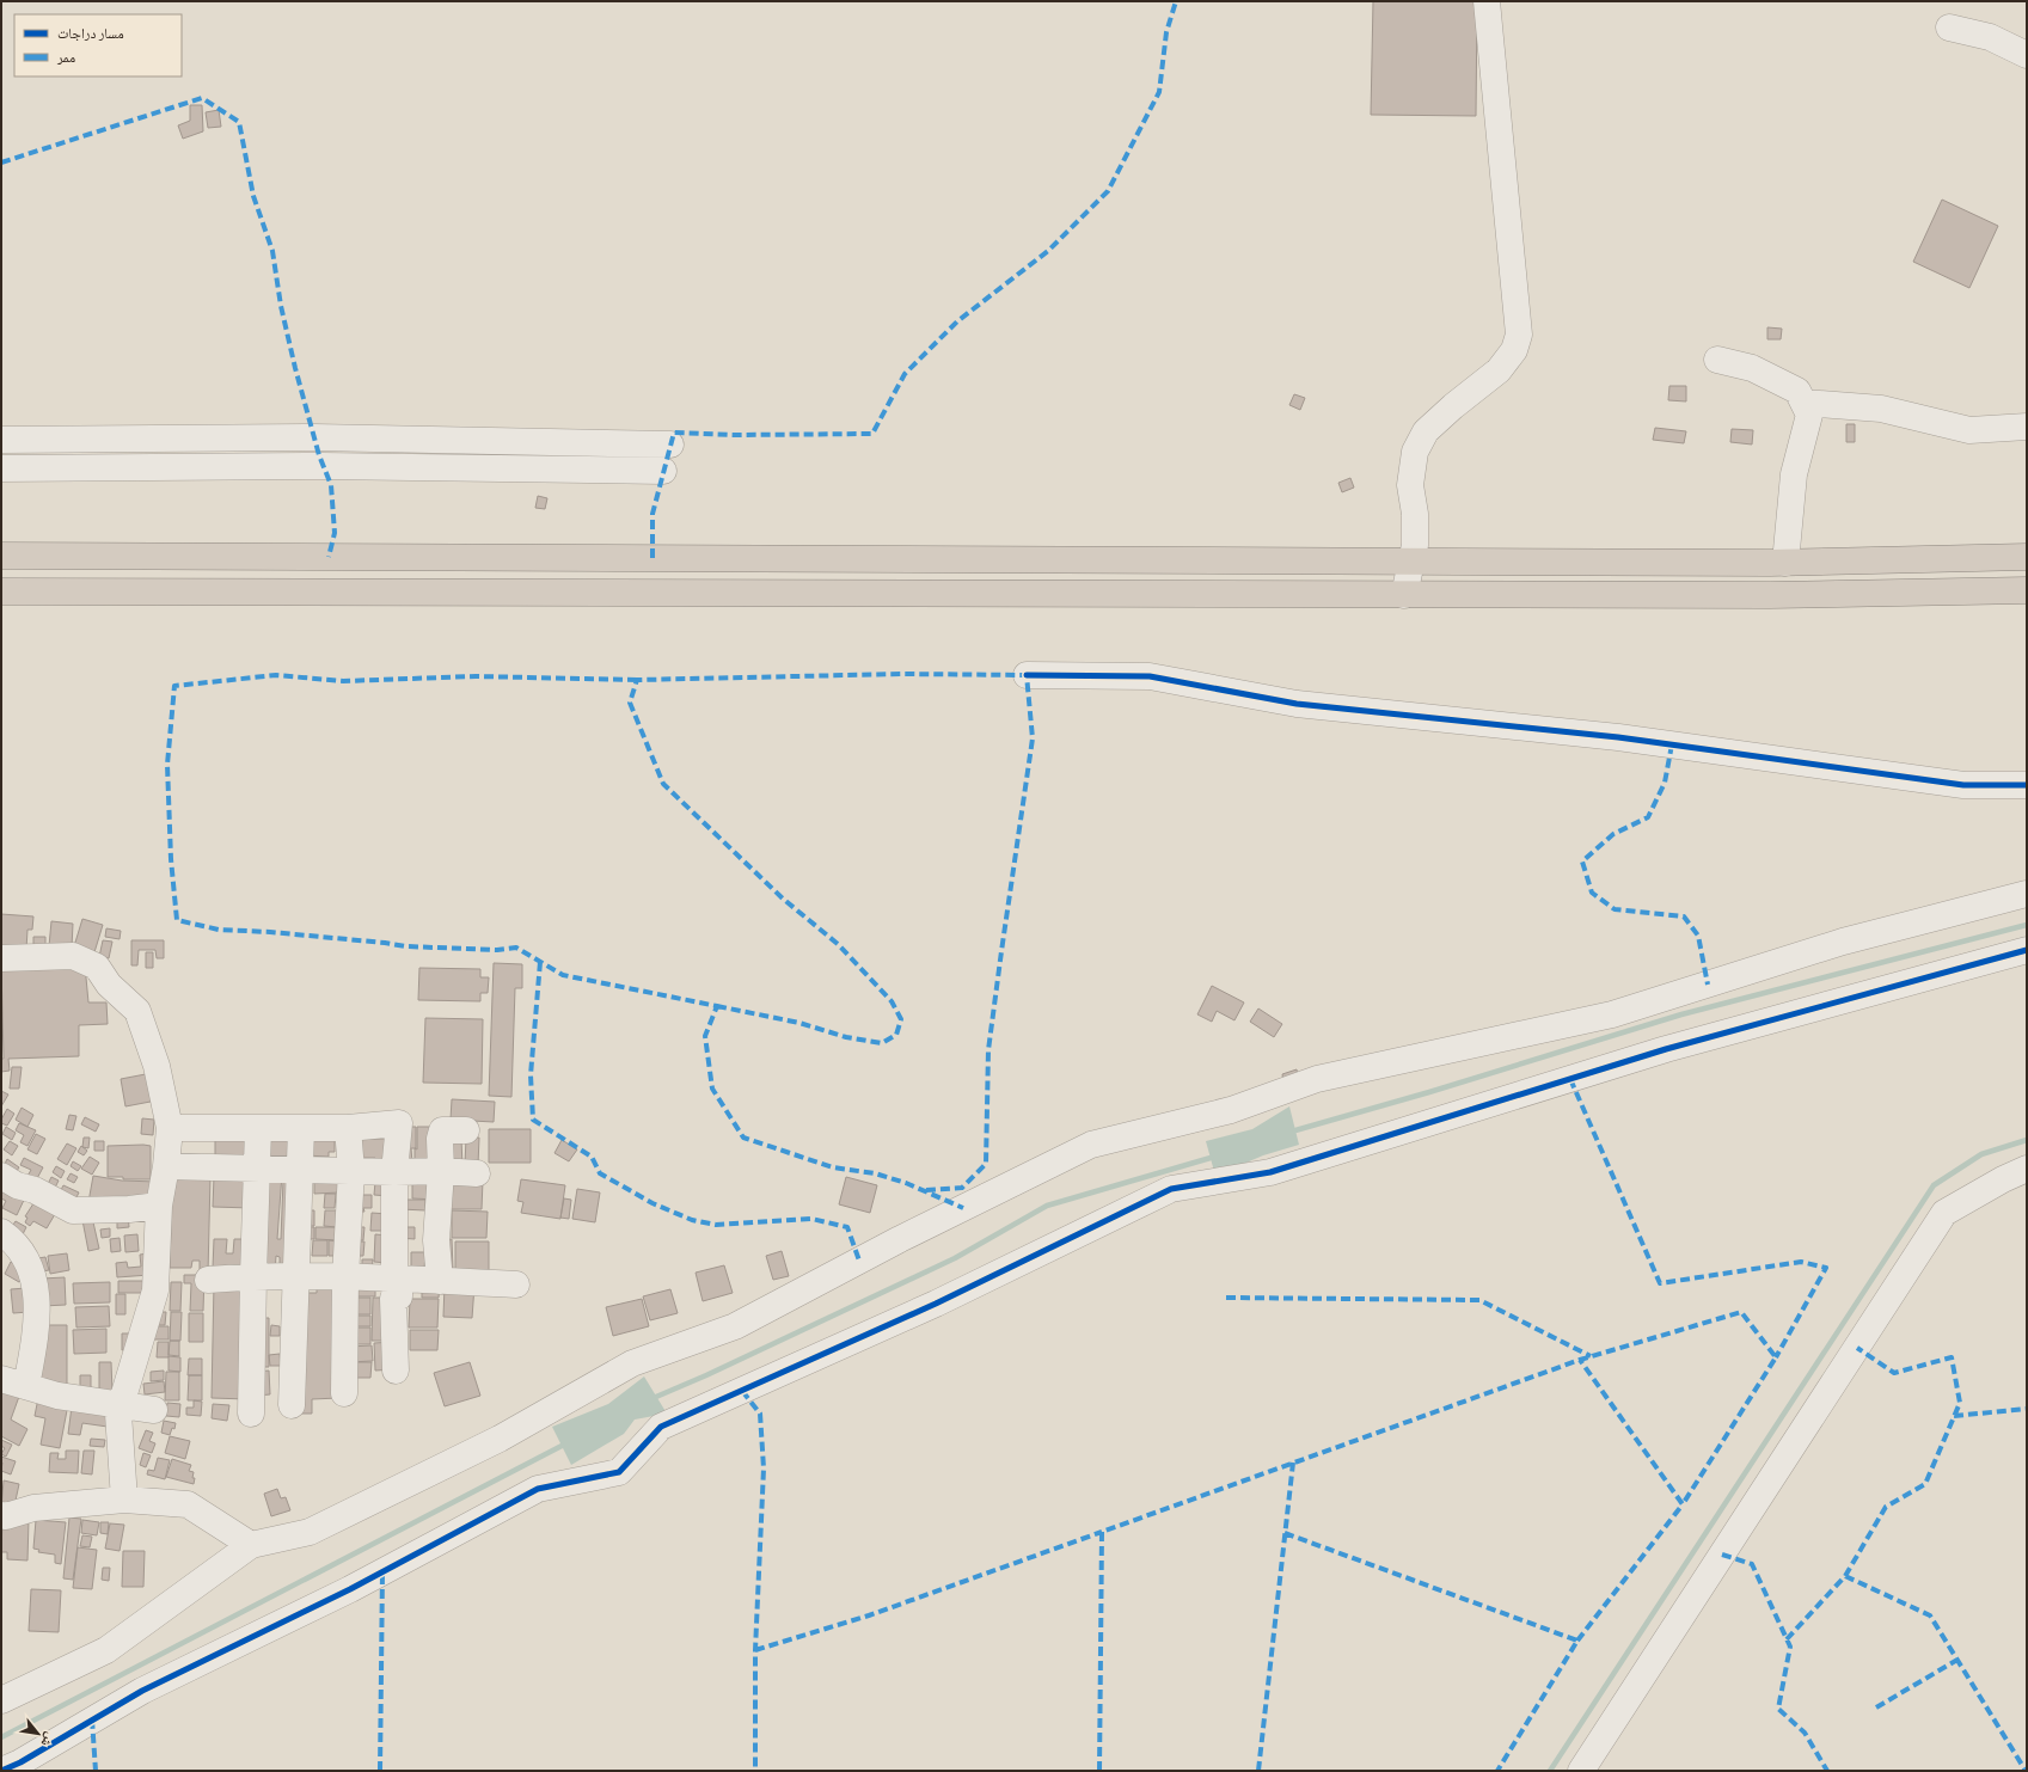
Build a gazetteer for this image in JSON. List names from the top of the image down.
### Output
{
  "legend": ["مسار دراجات", "ممر"],
  "north": "bottom right"
}
